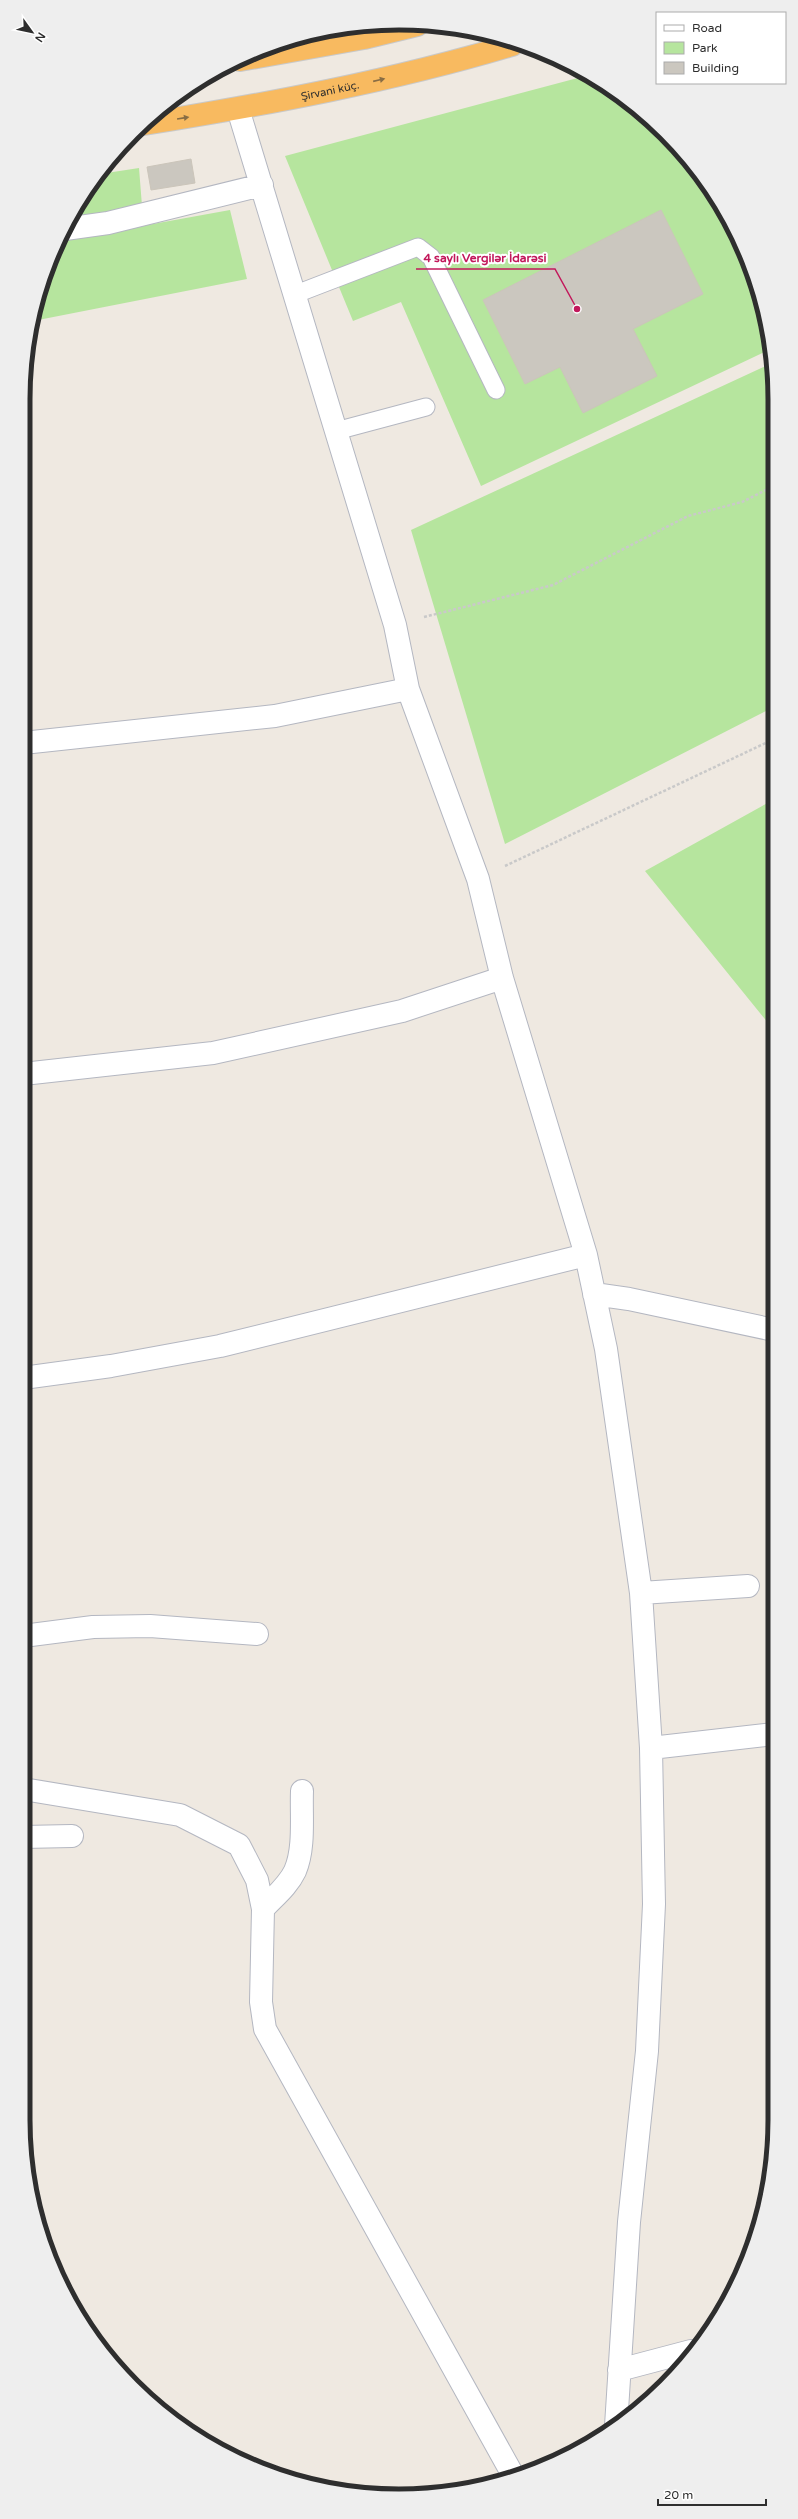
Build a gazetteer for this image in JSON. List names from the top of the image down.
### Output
{
  "streets": {
    "highway": ["Şirvani küç."]
  },
  "places": ["4 saylı Vergilər İdarəsi"],
  "legend": ["Road", "Park", "Building"],
  "scale_bar": "20 m",
  "north": "bottom right"
}
